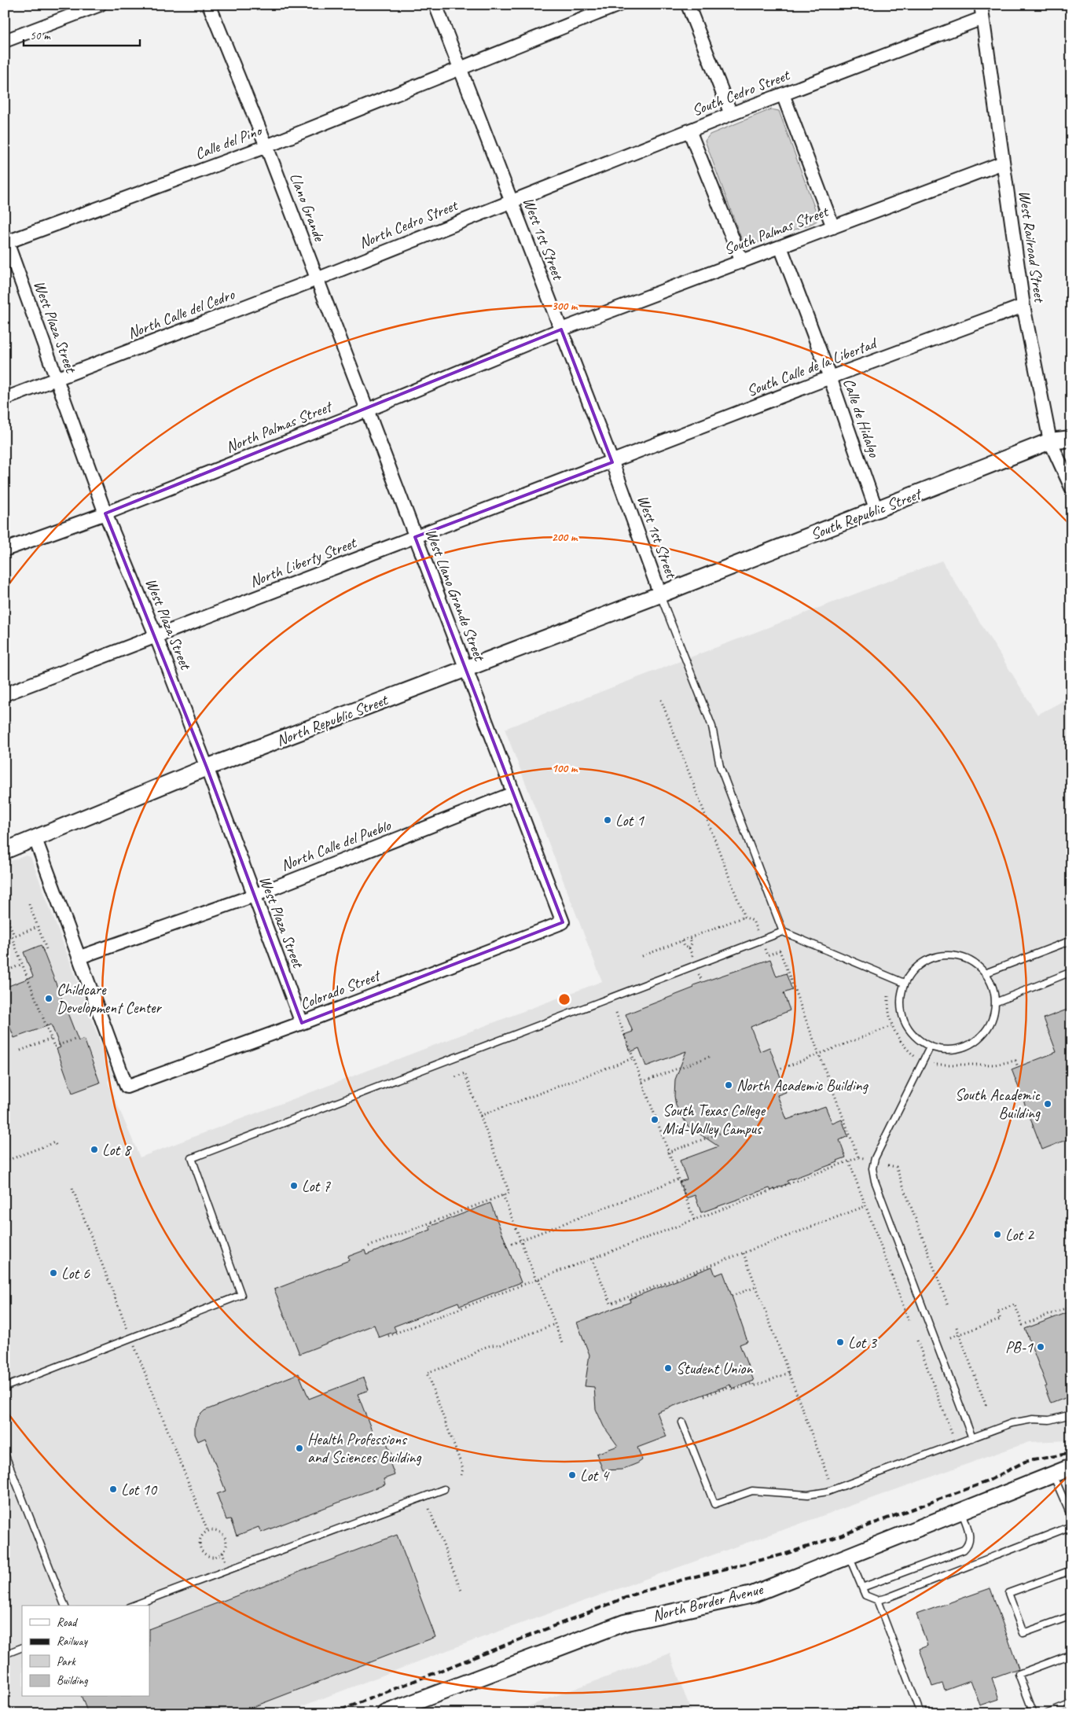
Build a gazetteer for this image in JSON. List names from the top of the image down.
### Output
{
  "streets": {
    "street": [
      "South Cedro Street",
      "Calle del Pino",
      "Llano Grande",
      "North Cedro Street",
      "South Palmas Street",
      "West 1st Street",
      "West Railroad Street",
      "North Calle del Cedro",
      "West Plaza Street",
      "South Calle de la Libertad",
      "Calle de Hidalgo",
      "North Palmas Street",
      "South Republic Street",
      "North Liberty Street",
      "West Llano Grande Street",
      "North Republic Street",
      "North Calle del Pueblo",
      "Colorado Street",
      "North Border Avenue"
    ]
  },
  "crossings": [
    ["South Cedro Street", "North Cedro Street"],
    ["South Cedro Street", "West 1st Street"],
    ["South Cedro Street", "West Railroad Street"],
    ["Calle del Pino", "Llano Grande"],
    ["Calle del Pino", "West 1st Street"],
    ["Calle del Pino", "West Plaza Street"],
    ["Llano Grande", "North Cedro Street"],
    ["Llano Grande", "North Calle del Cedro"],
    ["Llano Grande", "West Llano Grande Street"],
    ["North Cedro Street", "West 1st Street"],
    ["North Cedro Street", "North Calle del Cedro"],
    ["North Cedro Street", "West Llano Grande Street"],
    ["South Palmas Street", "West 1st Street"],
    ["South Palmas Street", "West Railroad Street"],
    ["South Palmas Street", "Calle de Hidalgo"],
    ["South Palmas Street", "North Palmas Street"],
    ["West 1st Street", "South Calle de la Libertad"],
    ["West 1st Street", "North Palmas Street"],
    ["West 1st Street", "South Republic Street"],
    ["West 1st Street", "North Liberty Street"],
    ["West 1st Street", "North Republic Street"],
    ["West Railroad Street", "South Calle de la Libertad"],
    ["West Railroad Street", "South Republic Street"],
    ["North Calle del Cedro", "West Plaza Street"],
    ["North Calle del Cedro", "West Llano Grande Street"],
    ["West Plaza Street", "North Palmas Street"],
    ["West Plaza Street", "North Liberty Street"],
    ["West Plaza Street", "North Republic Street"],
    ["West Plaza Street", "North Calle del Pueblo"],
    ["West Plaza Street", "Colorado Street"],
    ["South Calle de la Libertad", "Calle de Hidalgo"],
    ["South Calle de la Libertad", "North Liberty Street"],
    ["Calle de Hidalgo", "South Republic Street"],
    ["North Palmas Street", "West Llano Grande Street"],
    ["South Republic Street", "North Republic Street"],
    ["North Liberty Street", "West Llano Grande Street"],
    ["West Llano Grande Street", "North Republic Street"],
    ["West Llano Grande Street", "North Calle del Pueblo"],
    ["West Llano Grande Street", "Colorado Street"],
    ["North Calle del Pueblo", "Colorado Street"]
  ],
  "places": [
    "Lot 1",
    "Childcare Development Center",
    "North Academic Building",
    "South Academic Building",
    "South Texas College Mid-Valley Campus",
    "Lot 8",
    "Lot 7",
    "Lot 2",
    "Lot 6",
    "Lot 3",
    "PB-1",
    "Student Union",
    "Health Professions and Sciences Building",
    "Lot 4",
    "Lot 10"
  ],
  "legend": [
    "Road",
    "Railway",
    "Park",
    "Building"
  ],
  "scale_bar": "50 m",
  "rings": ["300 m", "200 m", "100 m"]
}
